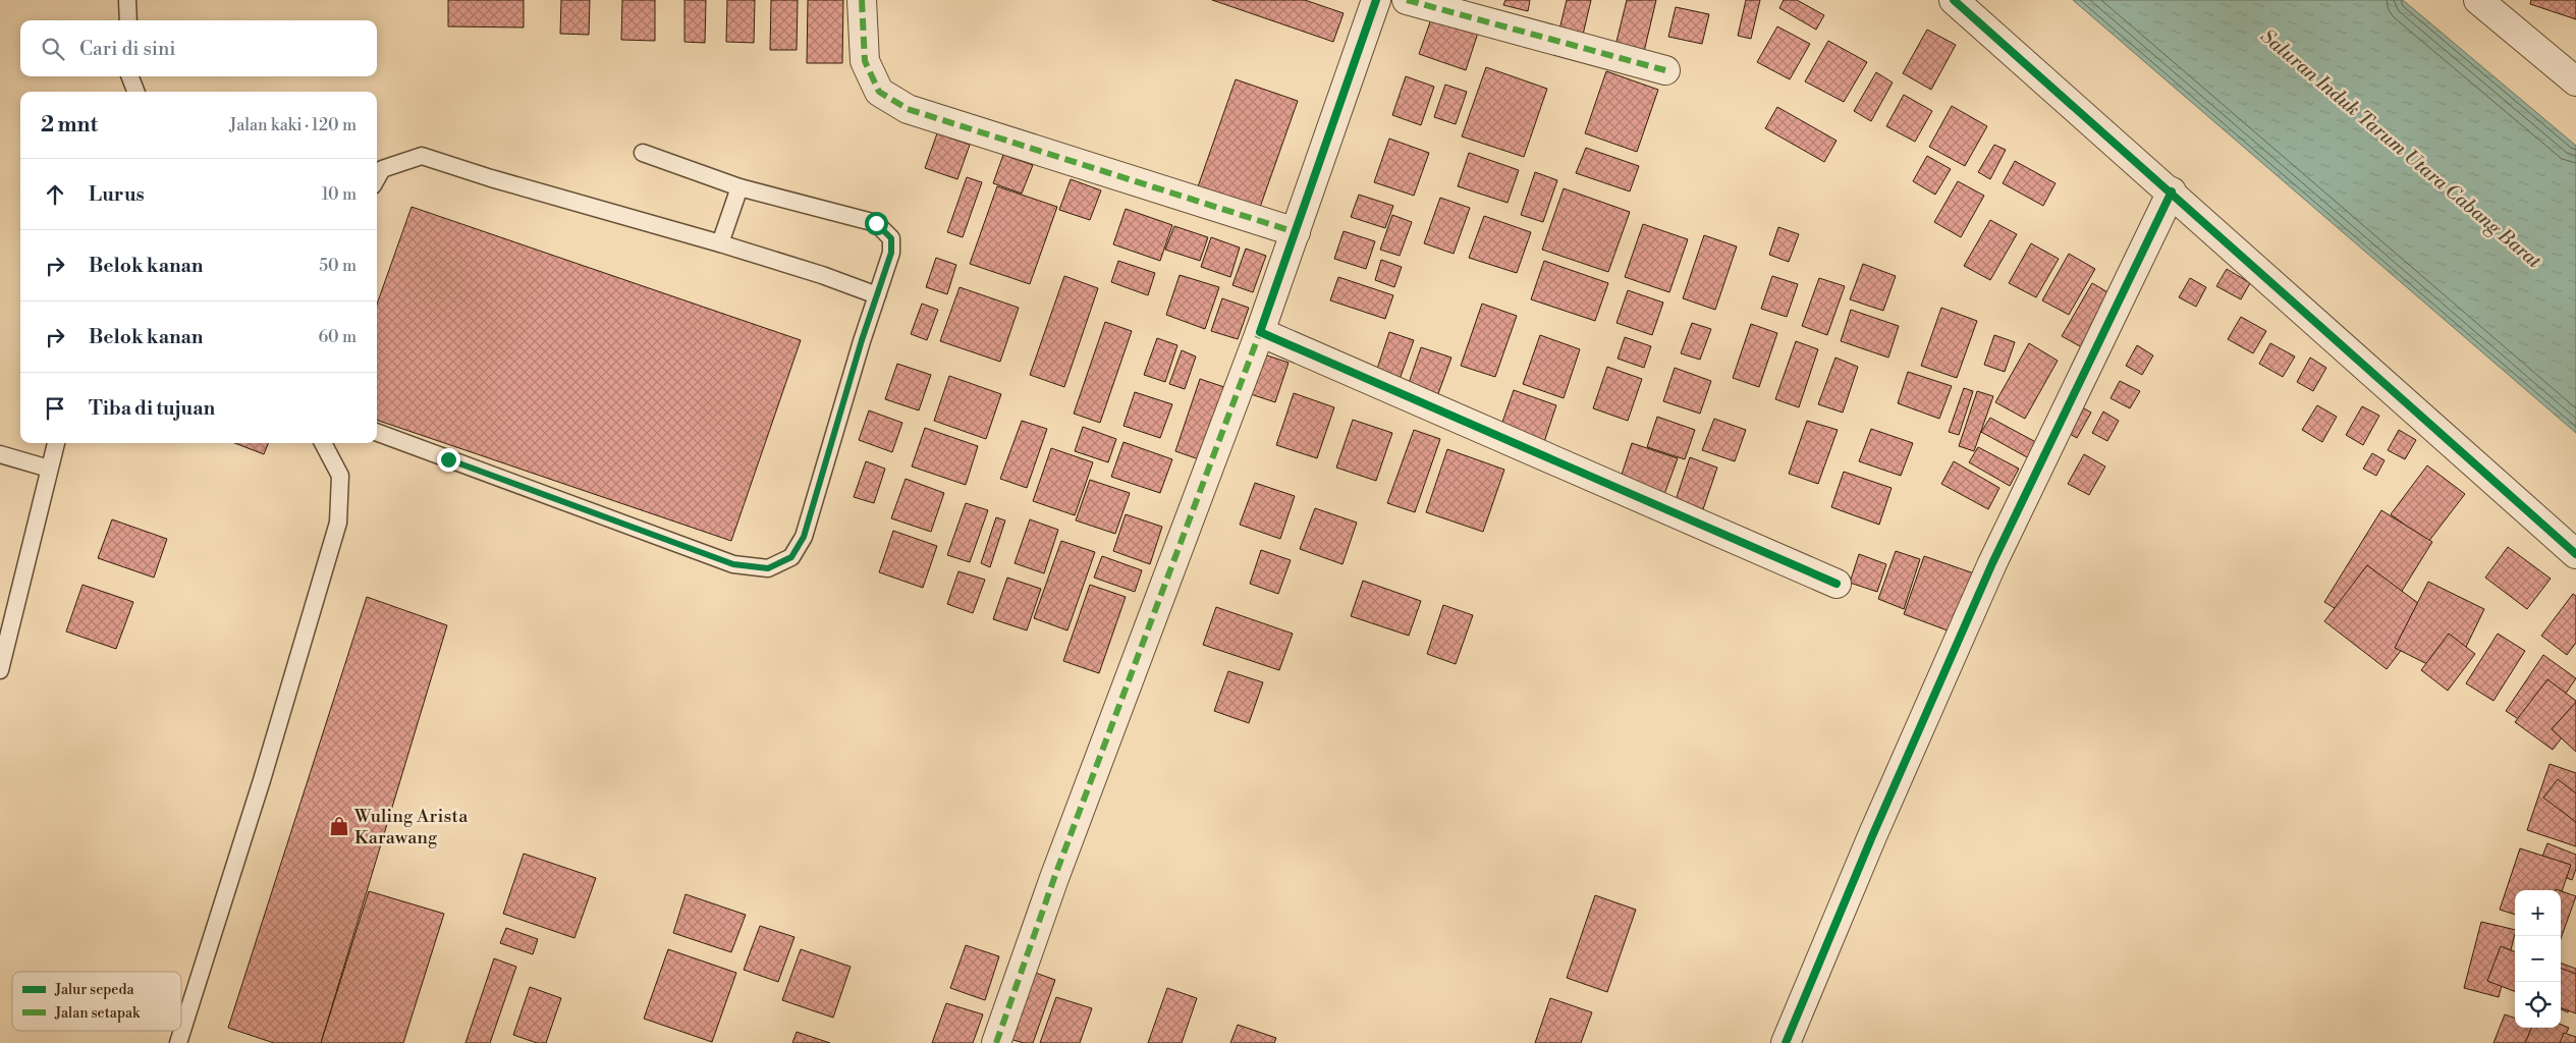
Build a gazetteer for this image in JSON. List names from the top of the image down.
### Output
{
  "water": ["Saluran Induk Tarum Utara Cabang Barat"],
  "places": {
    "shop": ["Wuling Arista Karawang"]
  },
  "legend": ["Jalur sepeda", "Jalan setapak"],
  "page": {
    "search": "Cari di sini",
    "heading": ["2 mnt", "Jalan kaki · 120 m"],
    "list": [
      ["Lurus", "10 m"],
      ["Belok kanan", "50 m"],
      ["Belok kanan", "60 m"],
      "Tiba di tujuan"
    ],
    "map_buttons": ["+", "−"]
  }
}
